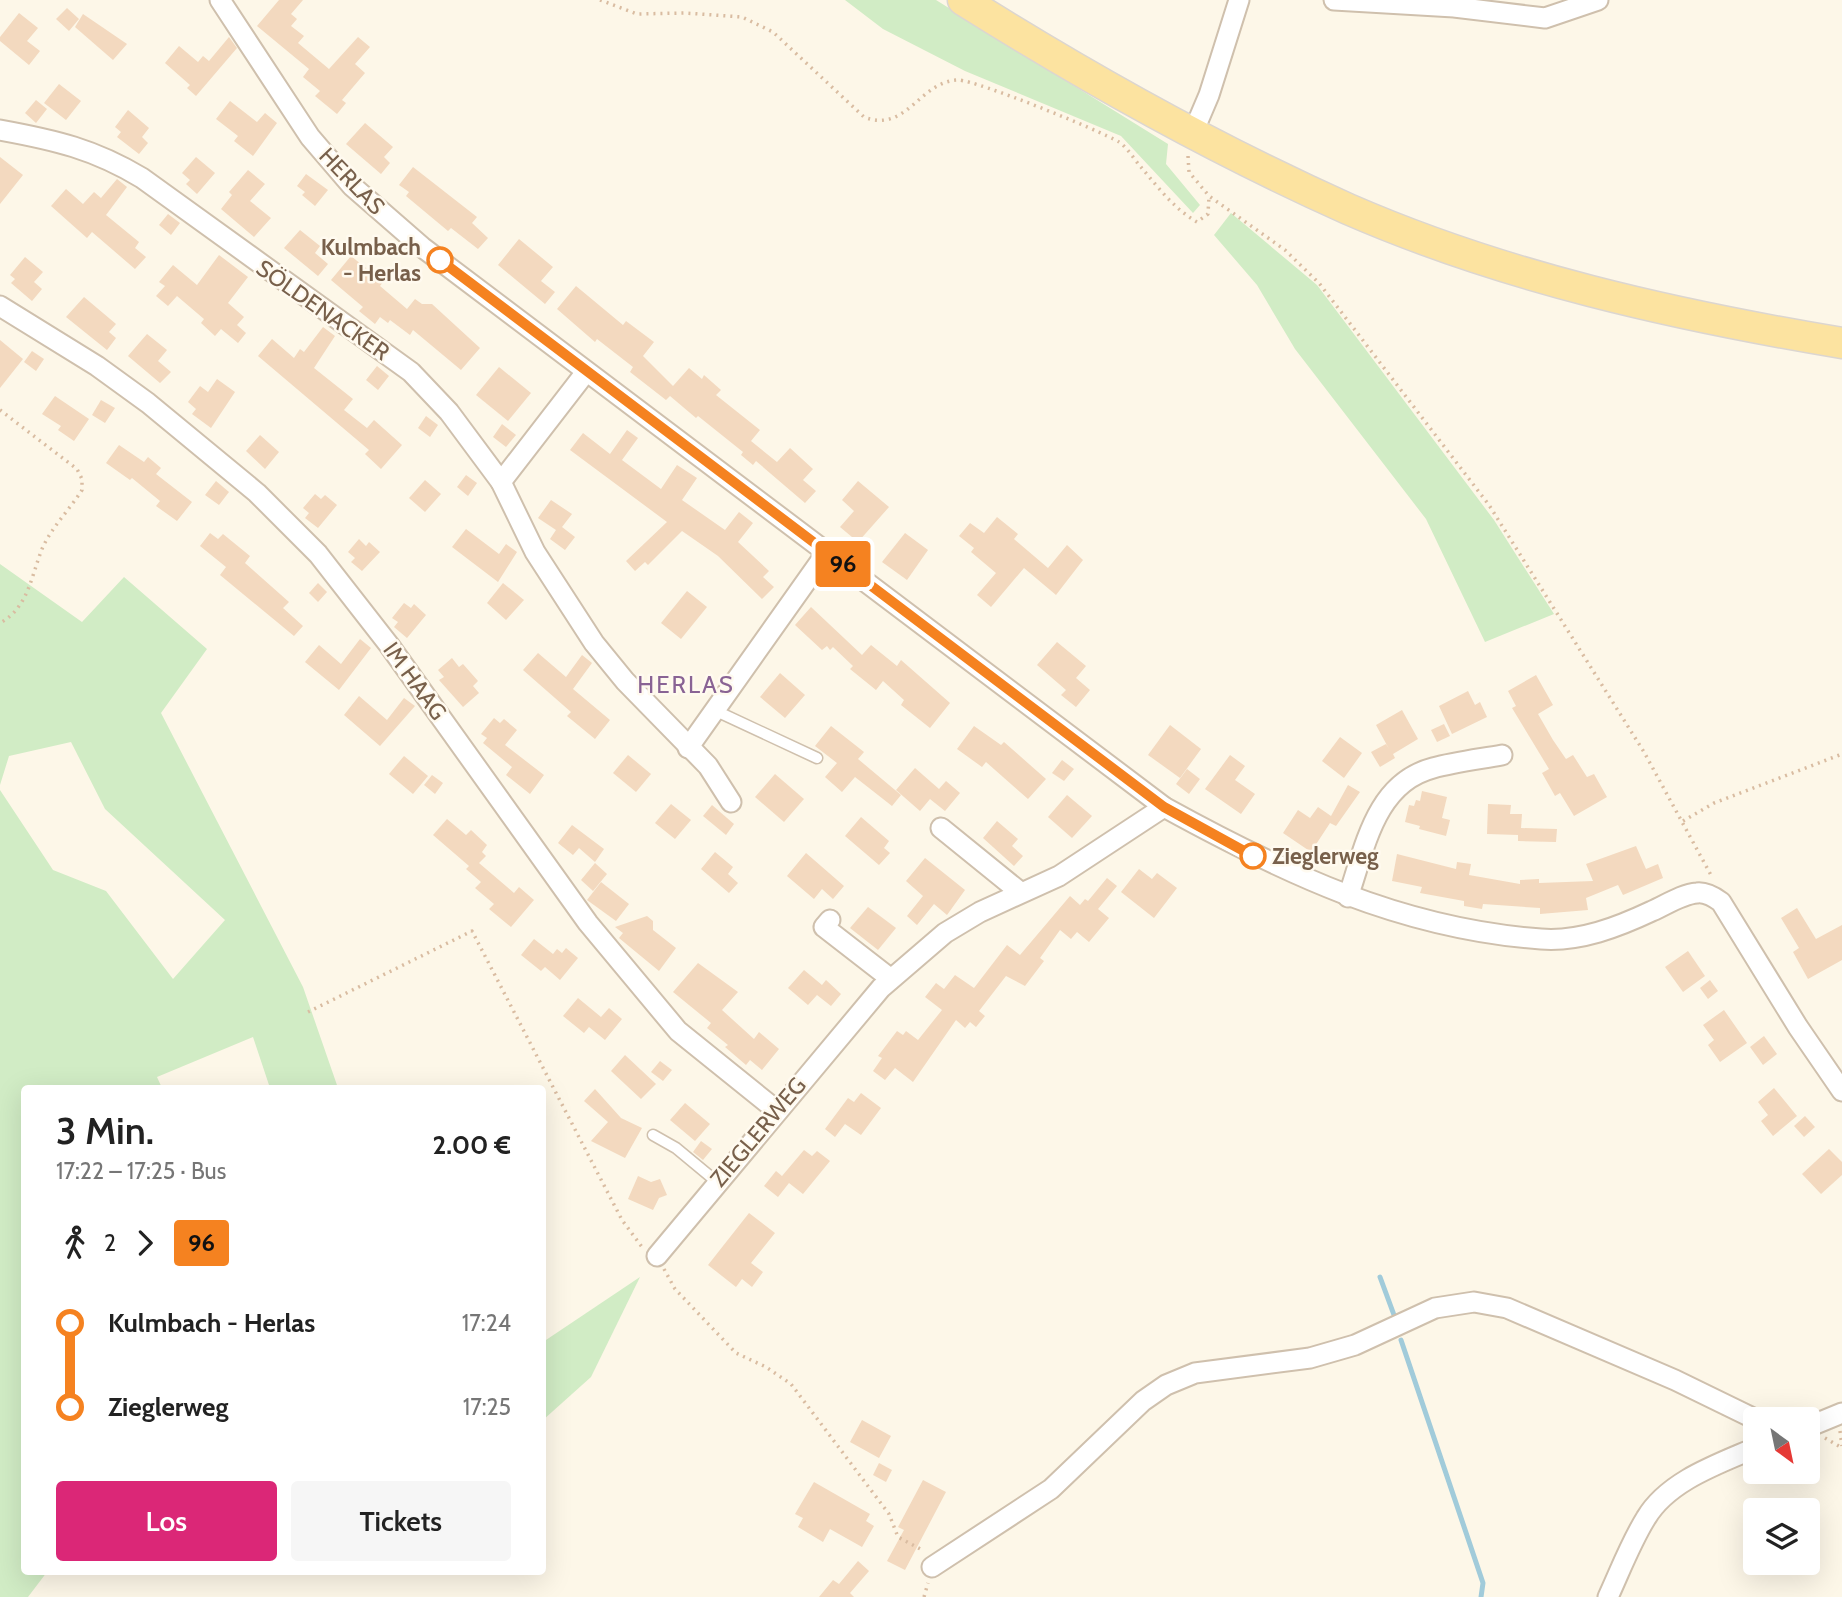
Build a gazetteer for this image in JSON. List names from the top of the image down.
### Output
{
  "streets": {
    "street": [
      "HERLAS",
      "SÖLDENACKER",
      "IM HAAG",
      "ZIEGLERWEG"
    ]
  },
  "crossings": [
    ["HERLAS", "ZIEGLERWEG"],
    ["IM HAAG", "ZIEGLERWEG"]
  ],
  "districts": ["HERLAS"],
  "places": ["Kulmbach - Herlas", "Zieglerweg"],
  "lines": ["bus line 96"],
  "north": "bottom right",
  "page": {
    "on_map": "96",
    "heading": ["3 Min.", "17:22 – 17:25 · Bus", "2.00 €"],
    "legs": ["2", "96"],
    "list": [
      {
        "name": "Kulmbach - Herlas",
        "value": "17:24"
      },
      {
        "name": "Zieglerweg",
        "value": "17:25"
      }
    ],
    "buttons": ["Los", "Tickets"]
  }
}
